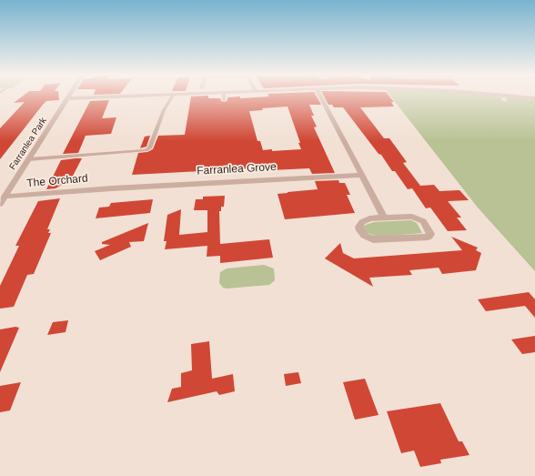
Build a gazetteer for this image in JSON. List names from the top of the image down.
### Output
{
  "streets": {
    "street": ["Farranlea Park", "Farranlea Grove", "The Orchard"]
  },
  "crossings": [
    ["Farranlea Park", "The Orchard"],
    ["Farranlea Grove", "The Orchard"]
  ]
}
